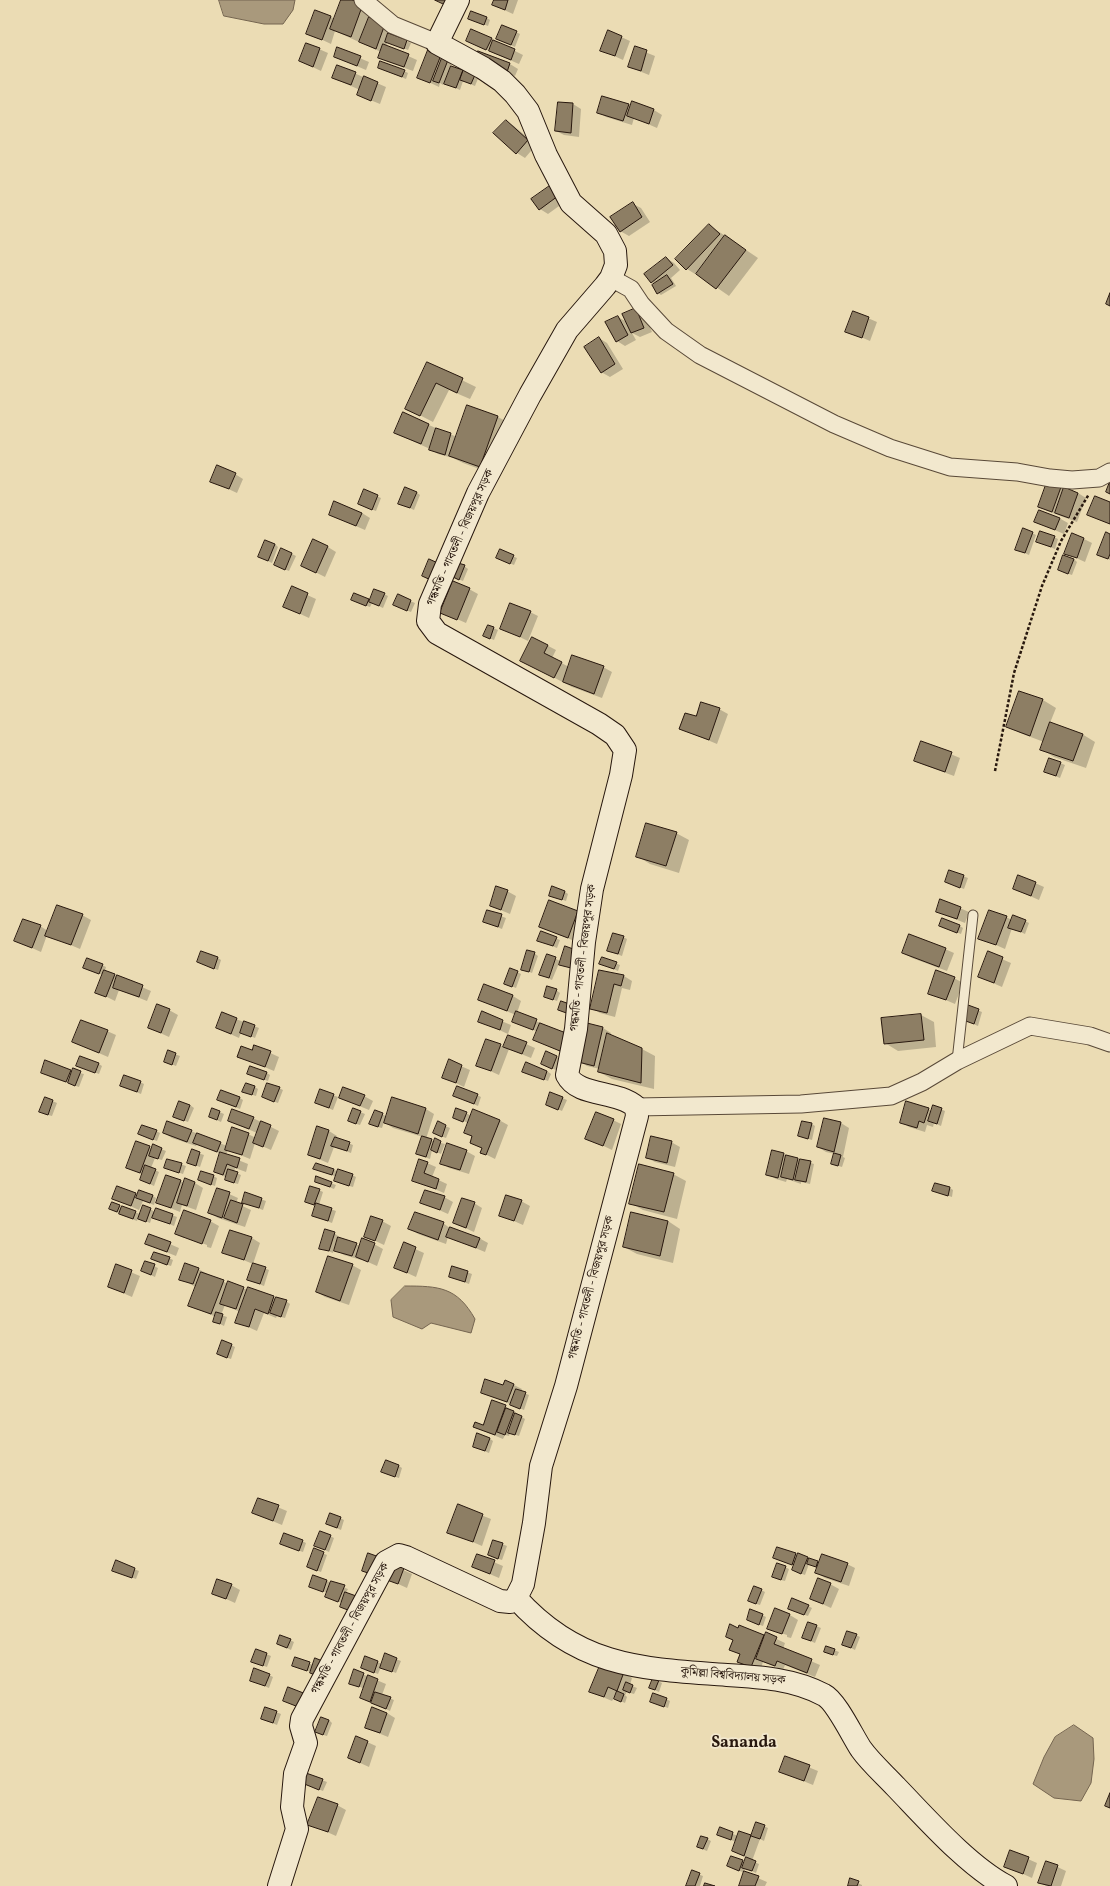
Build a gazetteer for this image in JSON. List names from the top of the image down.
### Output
{
  "streets": {
    "main road": ["গন্ধমতি - গাবতলী - বিজয়পুর সড়ক", "কুমিল্লা বিশ্ববিদ্যালয় সড়ক"]
  },
  "crossings": [
    ["গন্ধমতি - গাবতলী - বিজয়পুর সড়ক", "কুমিল্লা বিশ্ববিদ্যালয় সড়ক"]
  ],
  "districts": ["Sananda"]
}
